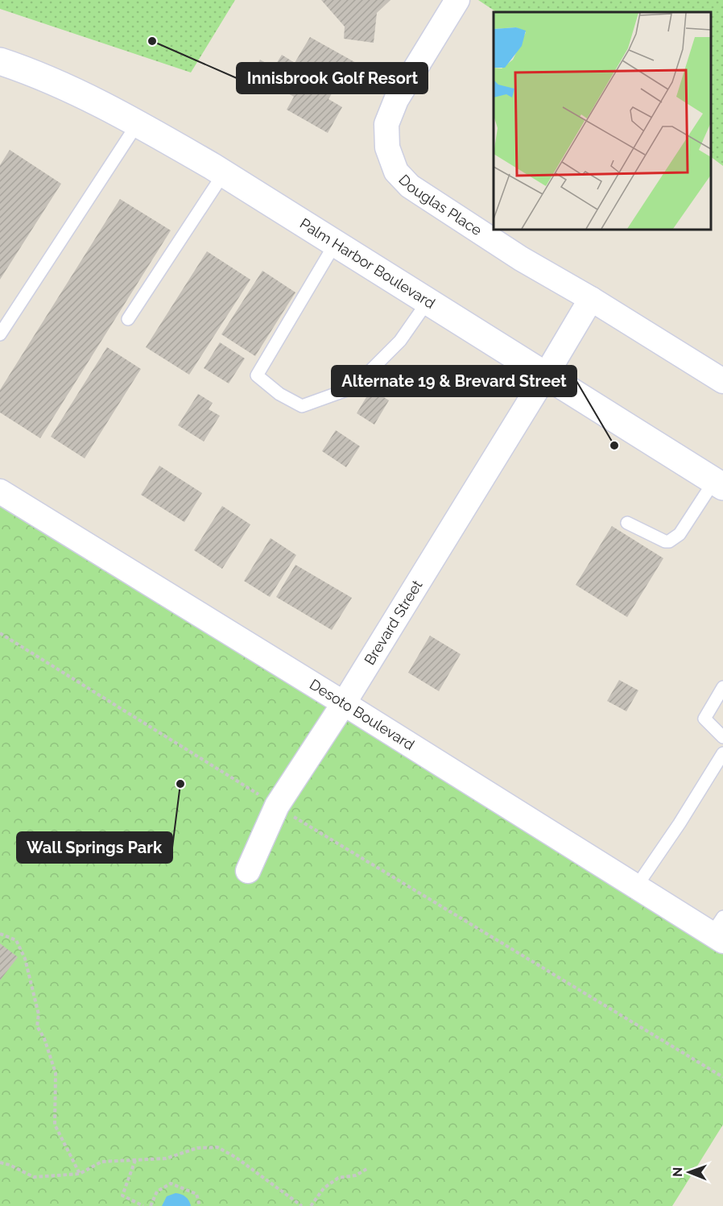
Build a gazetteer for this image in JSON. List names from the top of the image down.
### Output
{
  "streets": {
    "main road": ["Palm Harbor Boulevard"],
    "street": ["Douglas Place", "Brevard Street", "Desoto Boulevard"]
  },
  "crossings": [
    ["Douglas Place", "Brevard Street"],
    ["Palm Harbor Boulevard", "Brevard Street"],
    ["Brevard Street", "Desoto Boulevard"]
  ],
  "places": ["Innisbrook Golf Resort", "Alternate 19 & Brevard Street", "Wall Springs Park"],
  "north": "left"
}
